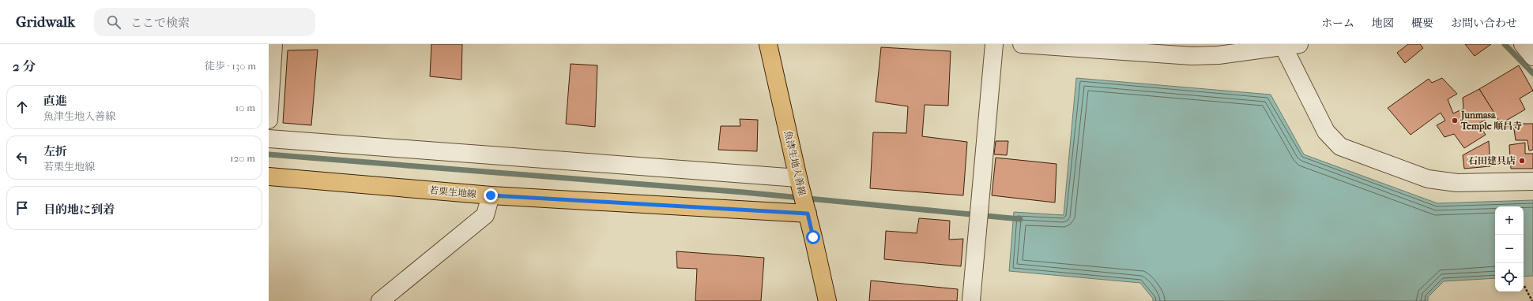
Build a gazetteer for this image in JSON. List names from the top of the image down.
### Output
{
  "streets": {
    "main road": ["魚津生地入善線", "若栗生地線"]
  },
  "crossings": [
    ["魚津生地入善線", "若栗生地線"]
  ],
  "places": ["Junmasa Temple 順昌寺", "石田建具店"],
  "page": {
    "header": "Gridwalk",
    "search": "ここで検索",
    "nav": [
      "ホーム",
      "地図",
      "概要",
      "お問い合わせ"
    ],
    "heading": ["2 分", "徒歩 · 130 m"],
    "list": [
      ["直進", "魚津生地入善線", "10 m"],
      ["左折", "若栗生地線", "120 m"],
      "目的地に到着"
    ],
    "map_buttons": ["+", "−"]
  }
}
